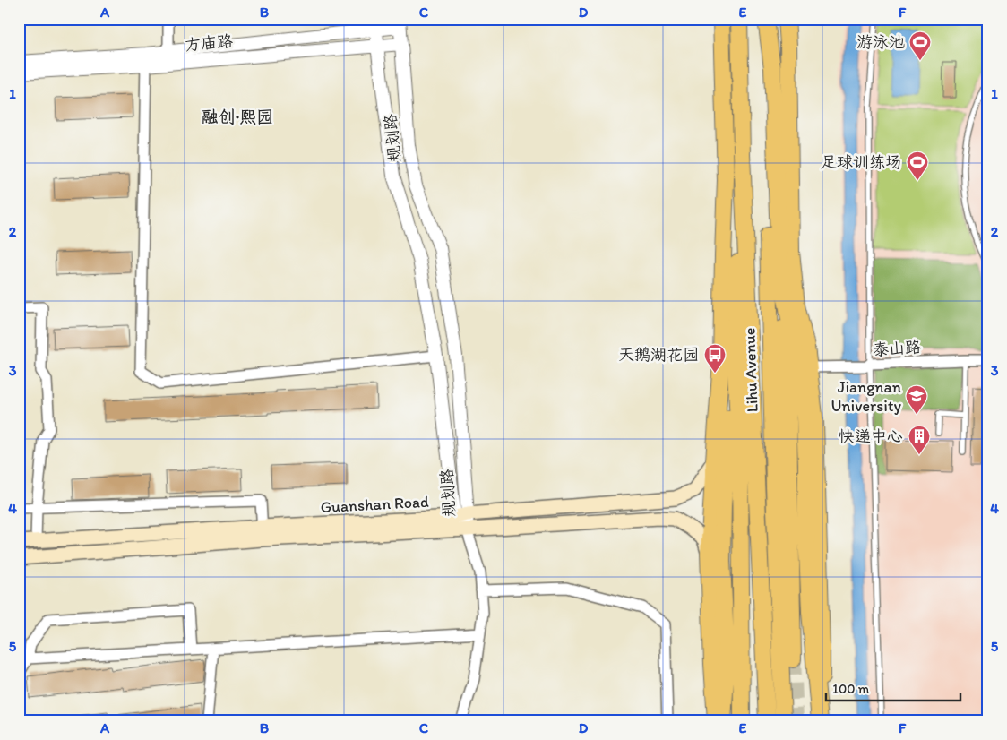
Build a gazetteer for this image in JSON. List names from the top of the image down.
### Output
{
  "streets": {
    "main road": ["Lihu Avenue", "Guanshan Road"],
    "street": ["方庙路", "规划路", "泰山路"]
  },
  "crossings": [
    ["方庙路", "规划路"],
    ["规划路", "Guanshan Road"]
  ],
  "districts": ["融创·熙园"],
  "places": {
    "sports": ["游泳池", "足球训练场"],
    "bus stop": ["天鹅湖花园"],
    "school or university": ["Jiangnan University"],
    "building": ["快递中心"]
  },
  "scale_bar": "100 m",
  "grid": {
    "columns": [
      "A",
      "B",
      "C",
      "D",
      "E",
      "F"
    ],
    "rows": [
      "1",
      "2",
      "3",
      "4",
      "5"
    ]
  }
}
